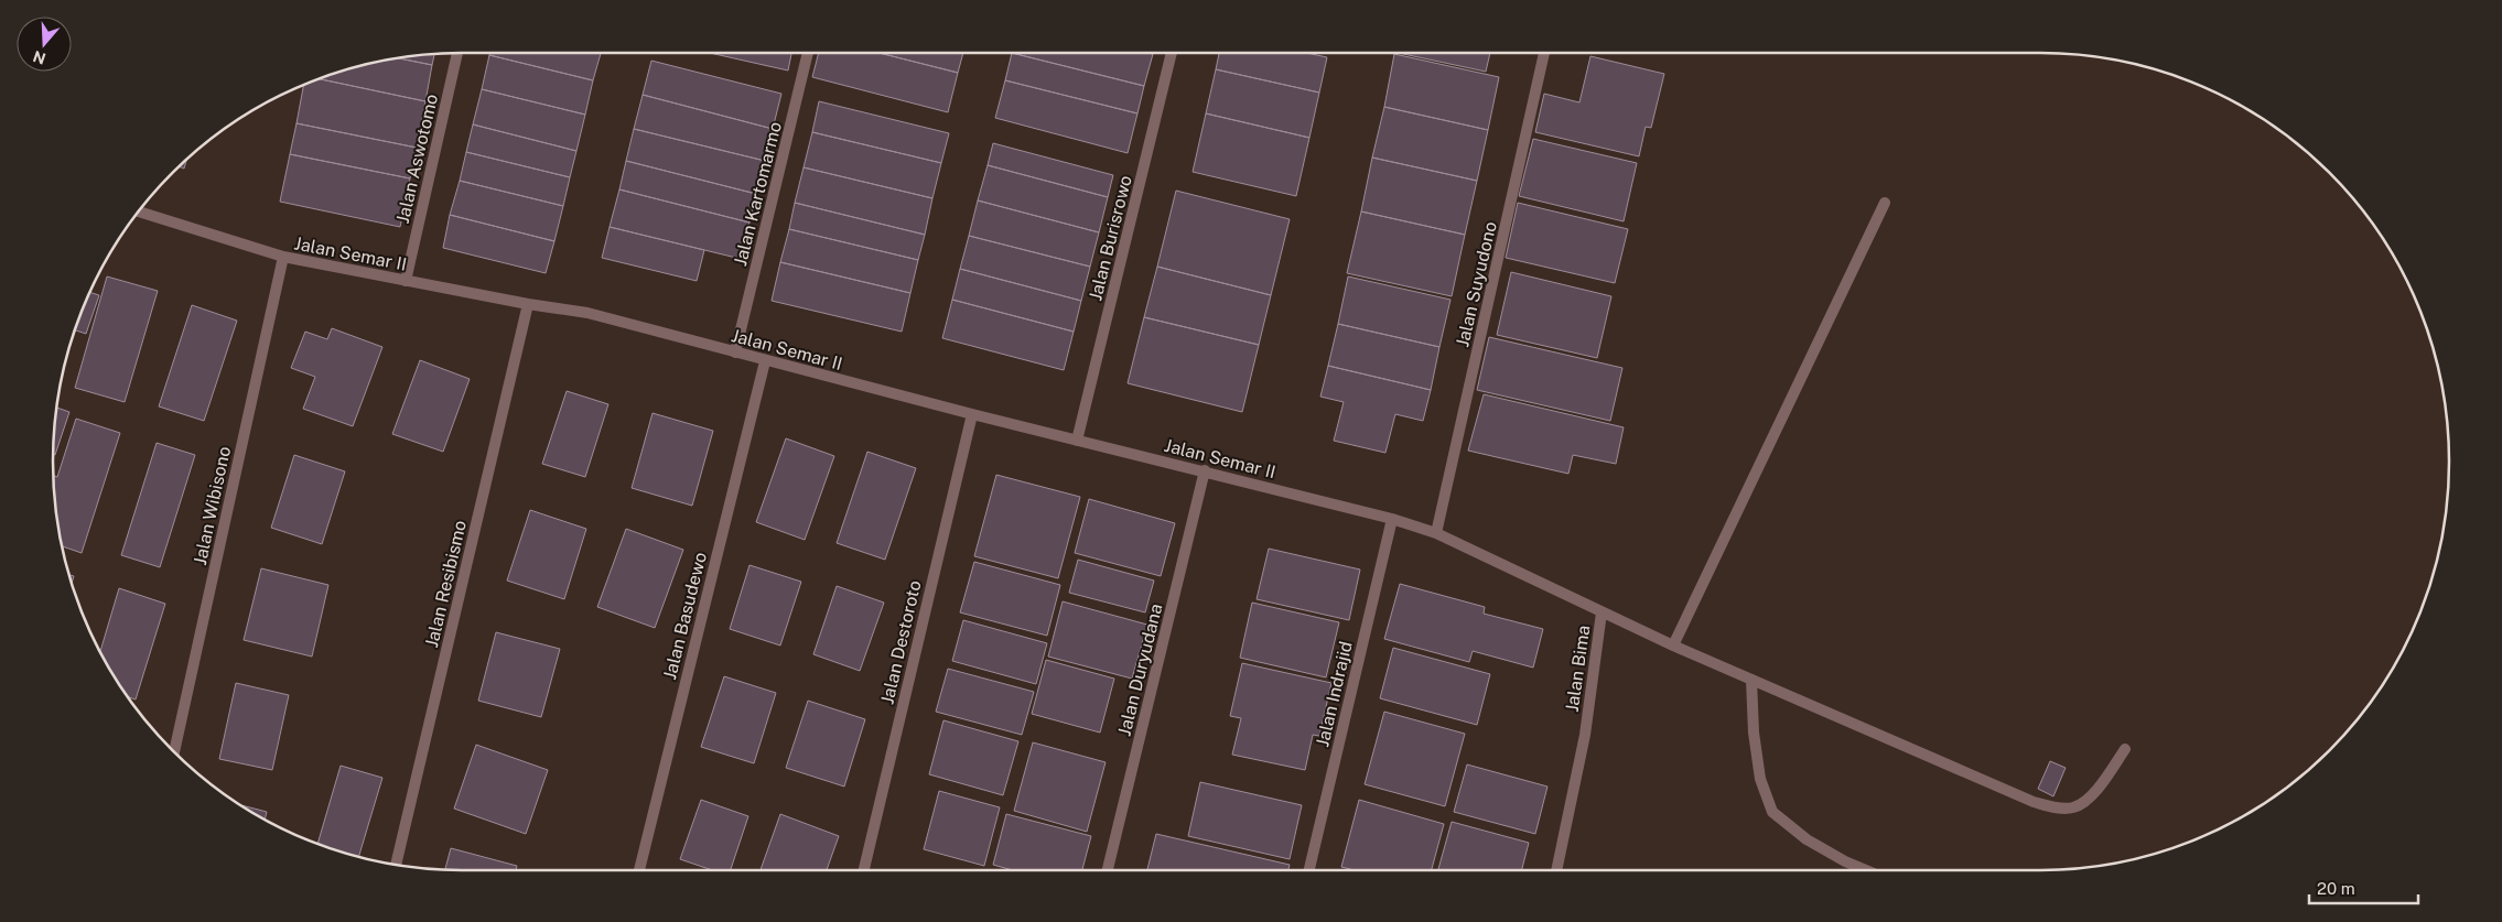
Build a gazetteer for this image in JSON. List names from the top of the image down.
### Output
{
  "streets": {
    "street": [
      "Jalan Aswotomo",
      "Jalan Kartomarmo",
      "Jalan Burisrowo",
      "Jalan Semar II",
      "Jalan Suyudono",
      "Jalan Wibisono",
      "Jalan Resibismo",
      "Jalan Basudewo",
      "Jalan Destoroto",
      "Jalan Bima",
      "Jalan Duryudana",
      "Jalan Indrajid"
    ]
  },
  "crossings": [
    ["Jalan Aswotomo", "Jalan Semar II"],
    ["Jalan Kartomarmo", "Jalan Semar II"],
    ["Jalan Burisrowo", "Jalan Semar II"],
    ["Jalan Semar II", "Jalan Suyudono"],
    ["Jalan Semar II", "Jalan Wibisono"],
    ["Jalan Semar II", "Jalan Resibismo"],
    ["Jalan Semar II", "Jalan Basudewo"],
    ["Jalan Semar II", "Jalan Destoroto"],
    ["Jalan Semar II", "Jalan Bima"],
    ["Jalan Semar II", "Jalan Duryudana"],
    ["Jalan Semar II", "Jalan Indrajid"],
    ["Jalan Suyudono", "Jalan Bima"]
  ],
  "scale_bar": "20 m",
  "north": "bottom"
}
